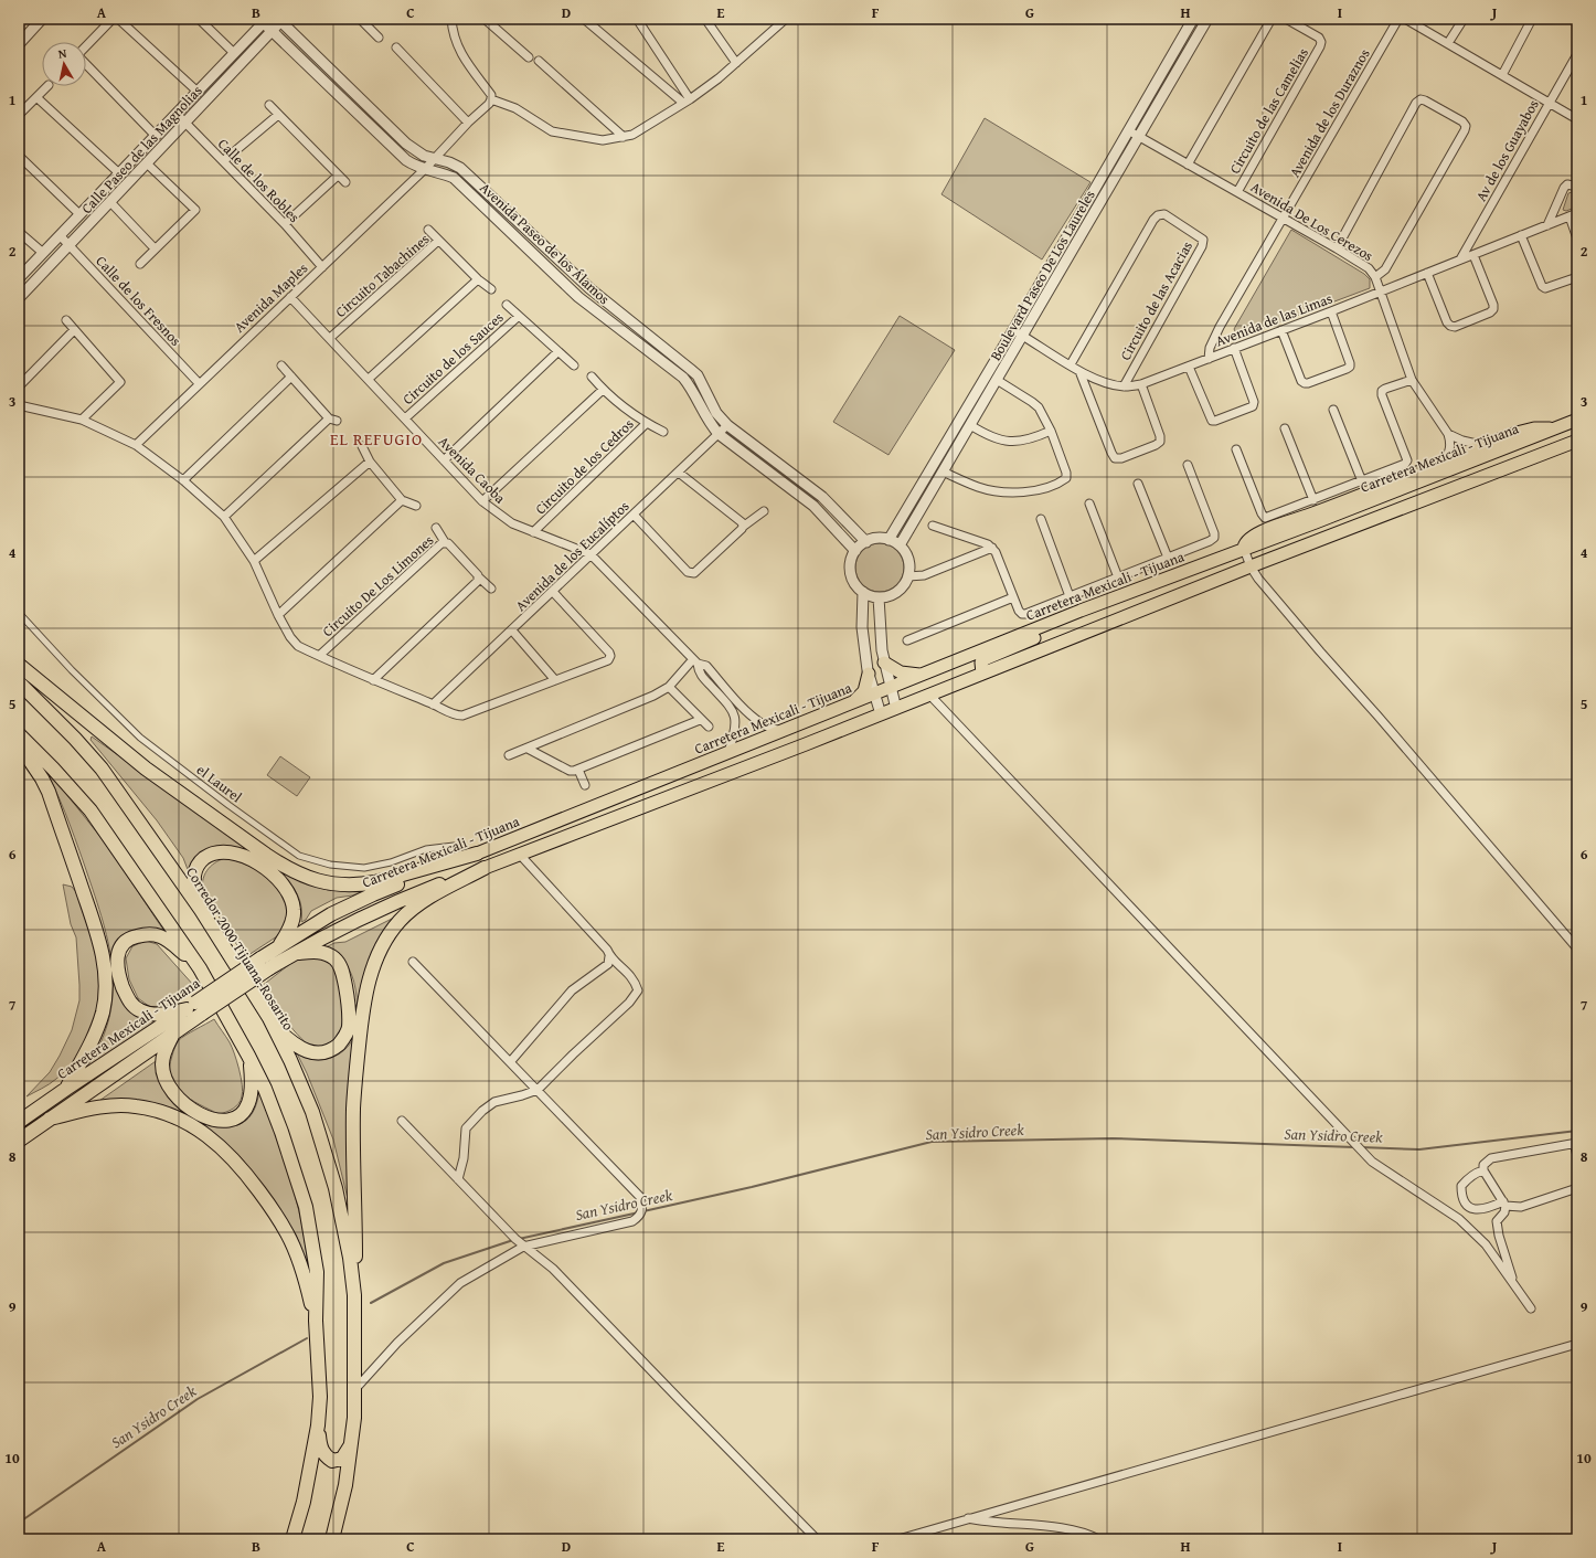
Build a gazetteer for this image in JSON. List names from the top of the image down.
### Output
{
  "streets": {
    "highway": ["Carretera Mexicali - Tijuana", "Corredor 2000 Tijuana-Rosarito"],
    "street": [
      "Circuito de las Camelias",
      "Avenida de los Duraznos",
      "Calle Paseo de las Magnolias",
      "Av de los Guayabos",
      "Calle de los Robles",
      "Avenida De Los Cerezos",
      "Avenida Paseo de los Álamos",
      "Circuito Tabachines",
      "Boulevard Paseo De Los Laureles",
      "Avenida Maples",
      "Calle de los Fresnos",
      "Circuito de las Acacias",
      "Avenida de las Limas",
      "Circuito de los Sauces",
      "Circuito de los Cedros",
      "Avenida Caoba",
      "Avenida de los Eucalíptos",
      "Circuito De Los Limones",
      "el Laurel"
    ]
  },
  "crossings": [
    ["Circuito de las Camelias", "Avenida De Los Cerezos"],
    ["Avenida de los Duraznos", "Avenida De Los Cerezos"],
    ["Avenida de los Duraznos", "Avenida de las Limas"],
    ["Calle Paseo de las Magnolias", "Calle de los Robles"],
    ["Calle Paseo de las Magnolias", "Avenida Paseo de los Álamos"],
    ["Calle Paseo de las Magnolias", "Calle de los Fresnos"],
    ["Av de los Guayabos", "Avenida de las Limas"],
    ["Calle de los Robles", "Avenida Maples"],
    ["Avenida De Los Cerezos", "Boulevard Paseo De Los Laureles"],
    ["Avenida De Los Cerezos", "Avenida de las Limas"],
    ["Avenida Paseo de los Álamos", "Boulevard Paseo De Los Laureles"],
    ["Avenida Paseo de los Álamos", "Avenida Maples"],
    ["Avenida Paseo de los Álamos", "Avenida de los Eucalíptos"],
    ["Circuito Tabachines", "Avenida Caoba"],
    ["Boulevard Paseo De Los Laureles", "Avenida de las Limas"],
    ["Avenida Maples", "Calle de los Fresnos"],
    ["Avenida Maples", "Avenida Caoba"],
    ["Circuito de las Acacias", "Avenida de las Limas"],
    ["Circuito de los Sauces", "Avenida Caoba"],
    ["Circuito de los Cedros", "Avenida Caoba"],
    ["Avenida Caoba", "Avenida de los Eucalíptos"]
  ],
  "districts": ["EL REFUGIO"],
  "water": ["San Ysidro Creek"],
  "north": "top",
  "grid": {
    "columns": [
      "A",
      "B",
      "C",
      "D",
      "E",
      "F",
      "G",
      "H",
      "I",
      "J"
    ],
    "rows": [
      "1",
      "2",
      "3",
      "4",
      "5",
      "6",
      "7",
      "8",
      "9",
      "10"
    ]
  }
}
